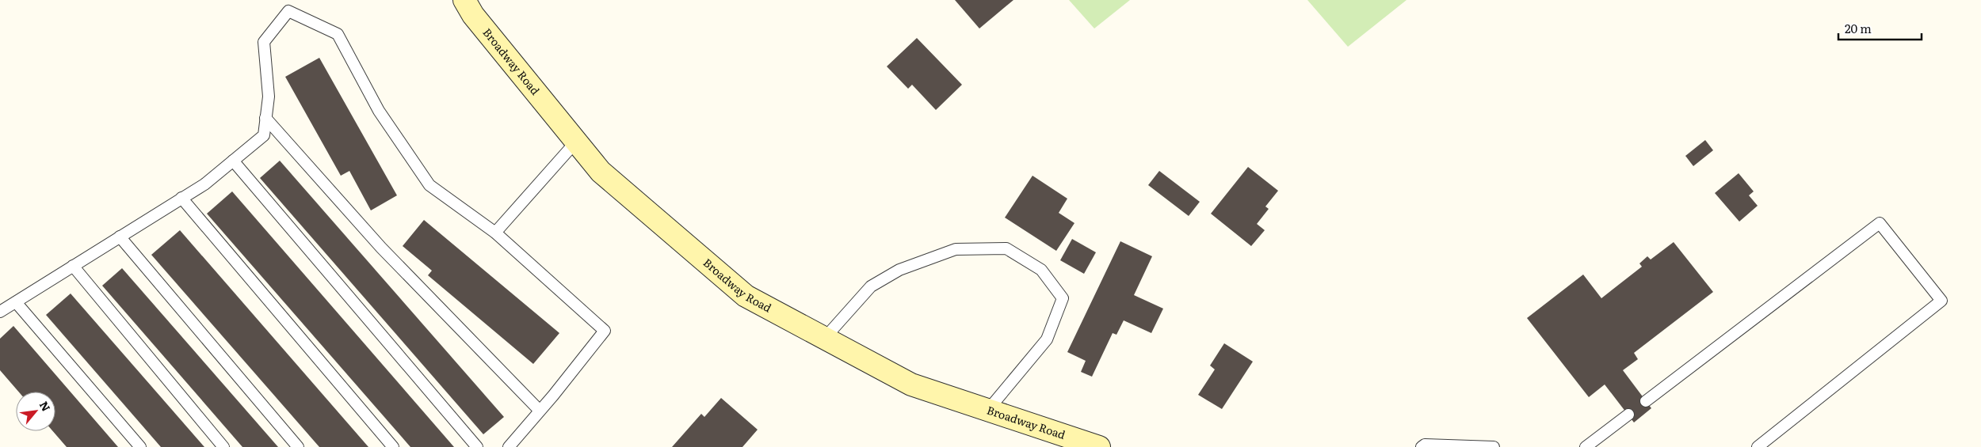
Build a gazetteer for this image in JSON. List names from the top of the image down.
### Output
{
  "streets": {
    "main road": ["Broadway Road"]
  },
  "scale_bar": "20 m",
  "north": "top right"
}
